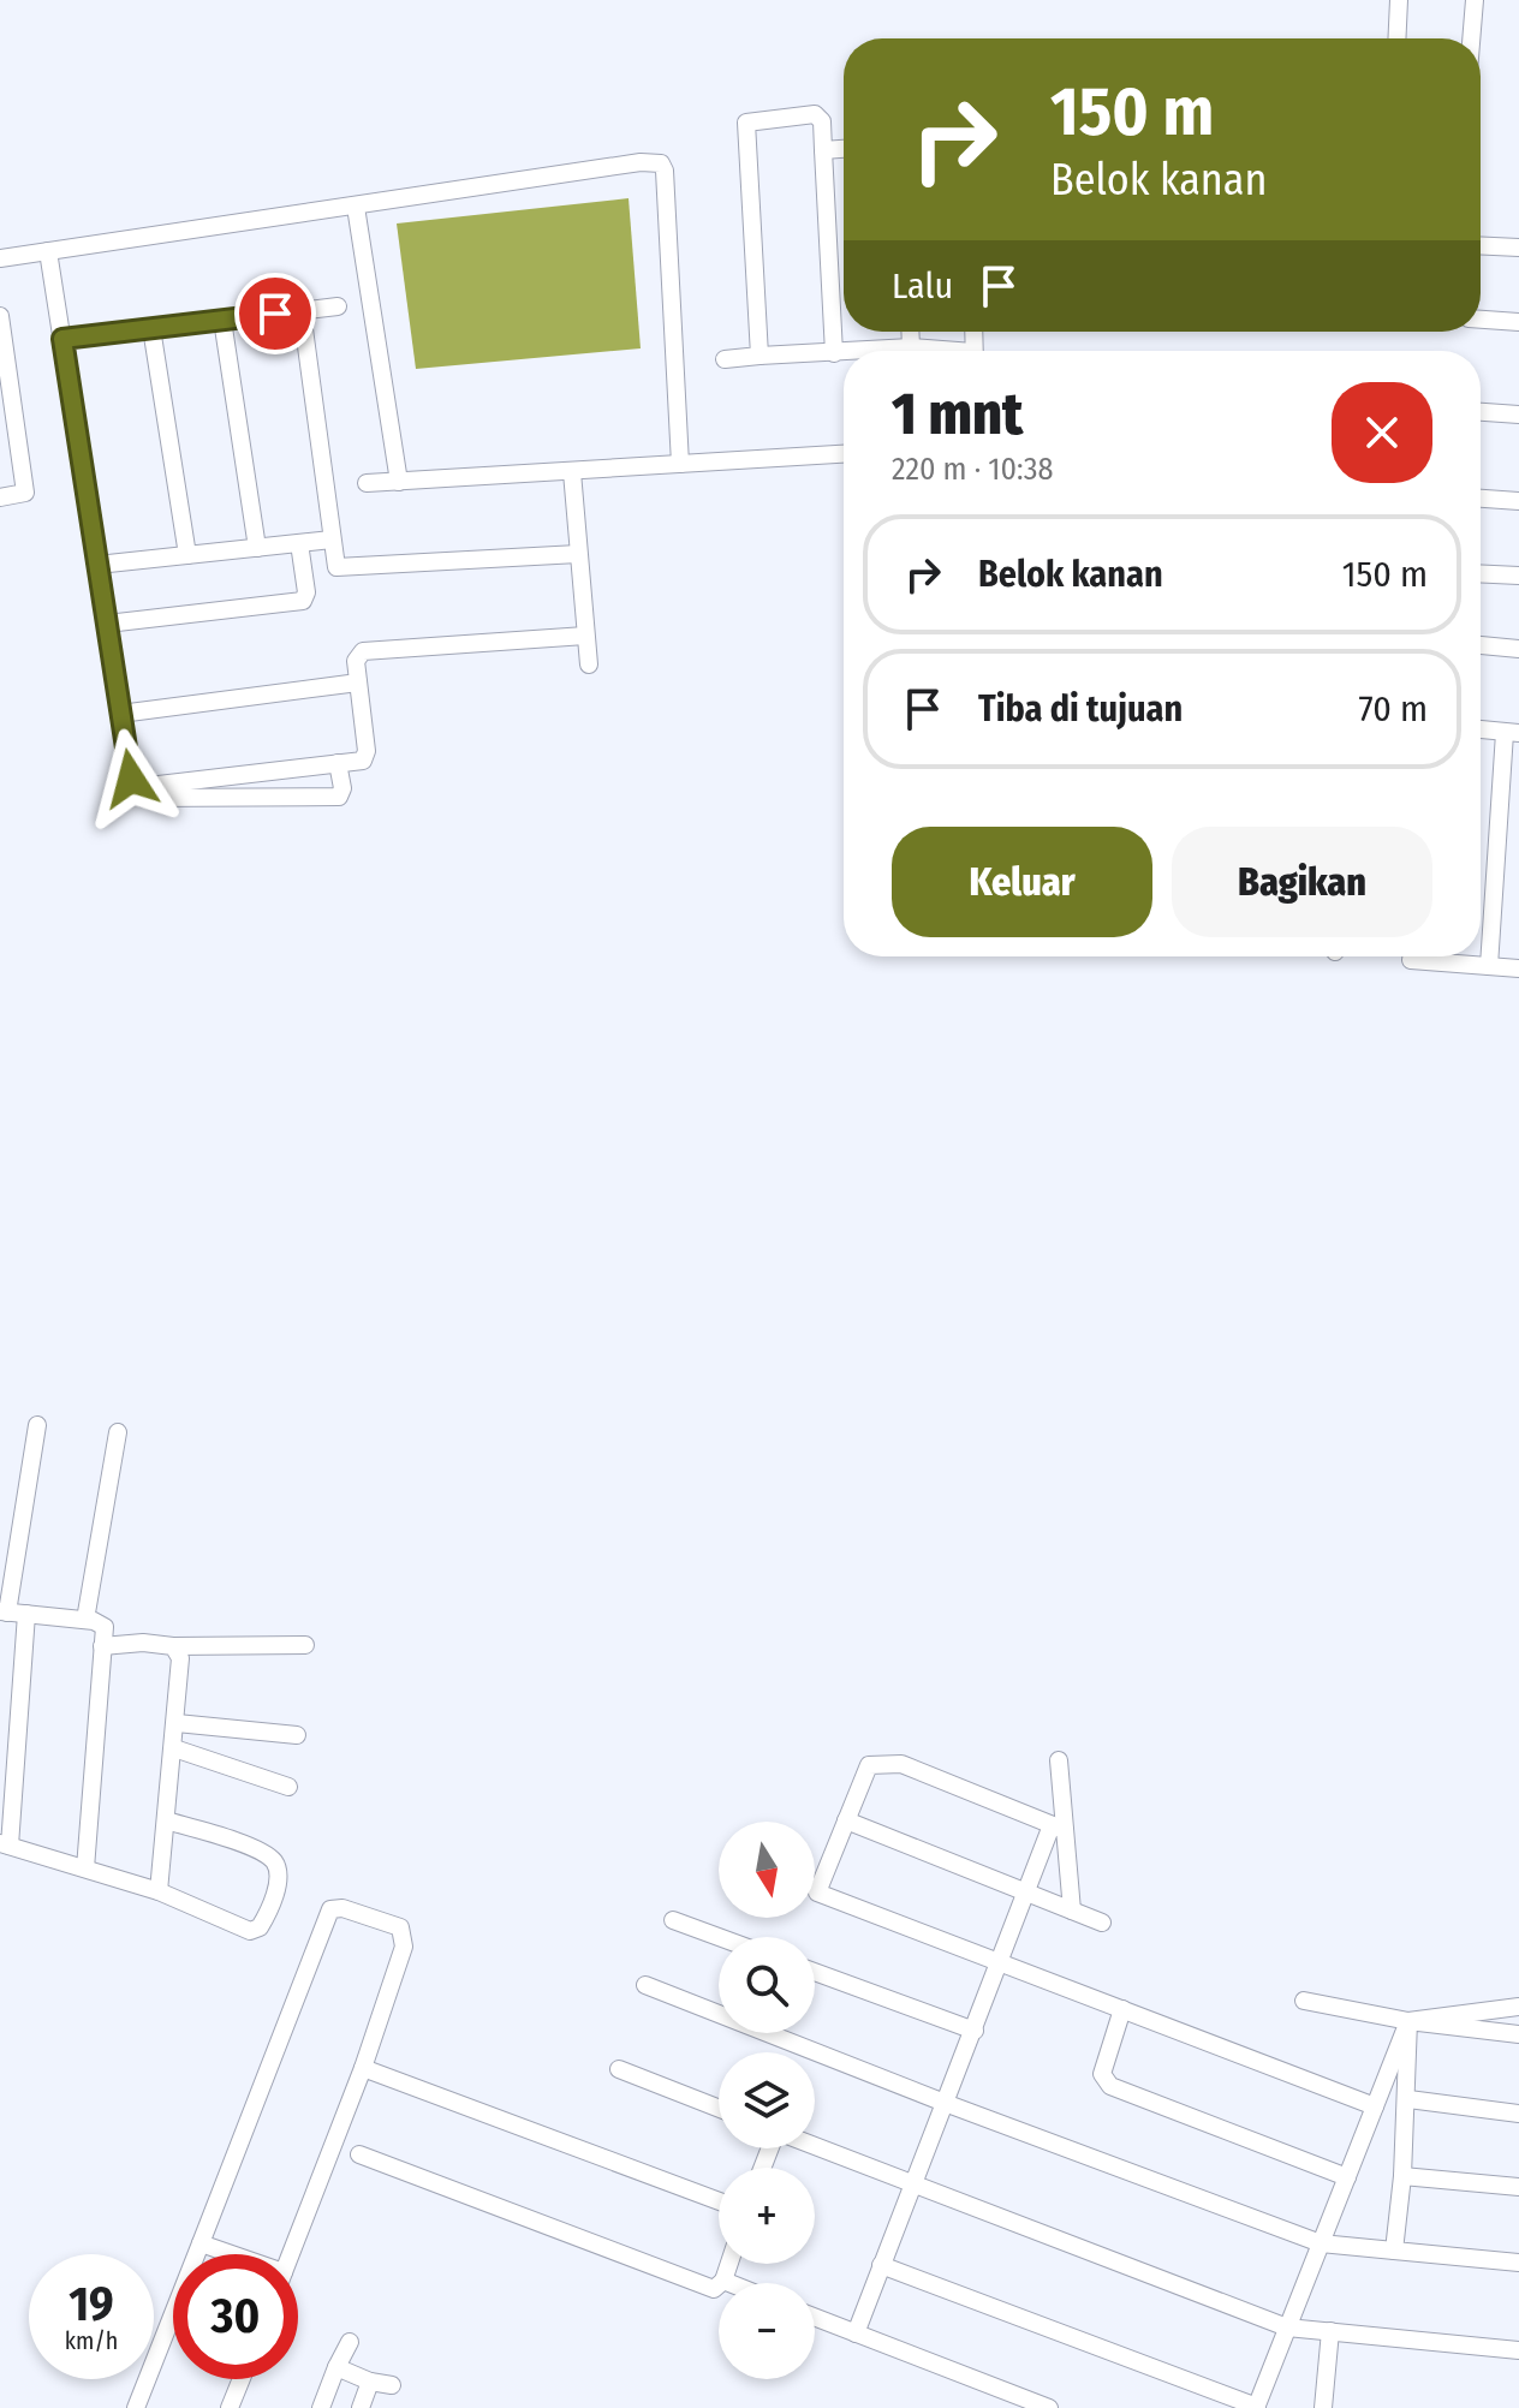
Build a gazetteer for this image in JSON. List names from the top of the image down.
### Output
{
  "north": "bottom",
  "page": {
    "turn": ["150 m", "Belok kanan"],
    "then": "Lalu",
    "heading": ["1 mnt", "220 m · 10:38"],
    "list": [
      {
        "name": "Belok kanan",
        "value": "150 m"
      },
      {
        "name": "Tiba di tujuan",
        "value": "70 m"
      }
    ],
    "buttons": ["Keluar", "Bagikan"],
    "map_buttons": ["+", "−"],
    "speed": "19 km/h",
    "limit": "30"
  }
}
